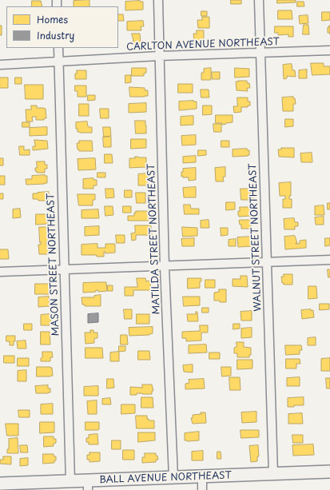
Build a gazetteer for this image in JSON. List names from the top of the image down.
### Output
{
  "streets": {
    "street": [
      "CARLTON AVENUE NORTHEAST",
      "WALNUT STREET NORTHEAST",
      "MATILDA STREET NORTHEAST",
      "MASON STREET NORTHEAST",
      "BALL AVENUE NORTHEAST"
    ]
  },
  "crossings": [
    ["CARLTON AVENUE NORTHEAST", "WALNUT STREET NORTHEAST"],
    ["CARLTON AVENUE NORTHEAST", "MATILDA STREET NORTHEAST"],
    ["CARLTON AVENUE NORTHEAST", "MASON STREET NORTHEAST"],
    ["WALNUT STREET NORTHEAST", "BALL AVENUE NORTHEAST"],
    ["MATILDA STREET NORTHEAST", "BALL AVENUE NORTHEAST"],
    ["MASON STREET NORTHEAST", "BALL AVENUE NORTHEAST"]
  ],
  "legend": ["Homes", "Industry"]
}
